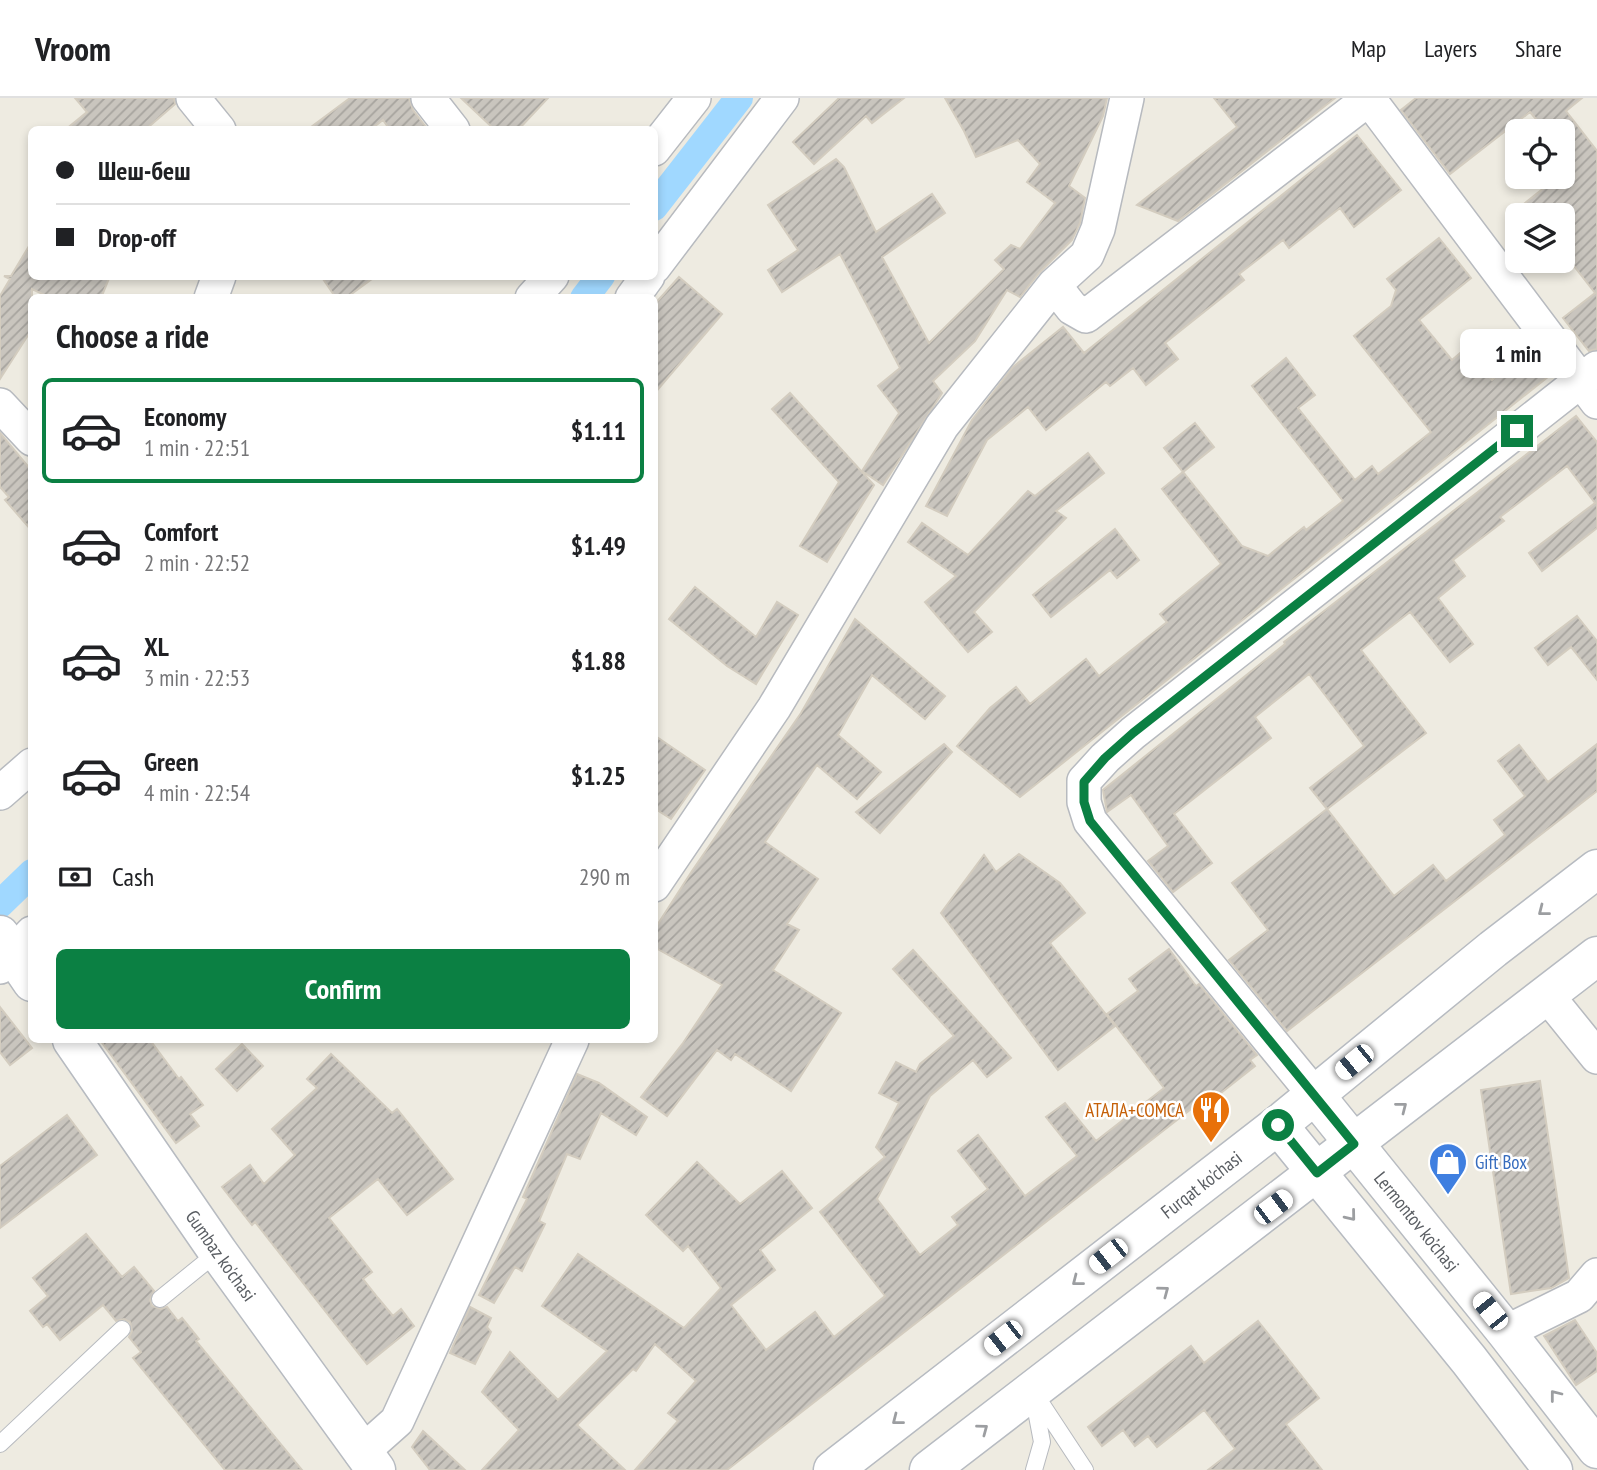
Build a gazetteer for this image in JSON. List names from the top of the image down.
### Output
{
  "streets": {
    "main road": ["Furqat ko'chasi", "Lermontov ko’chasi", "Gumbaz ko'chasi"]
  },
  "crossings": [
    ["Furqat ko'chasi", "Lermontov ko’chasi"]
  ],
  "places": {
    "restaurant": ["АТАЛА+СОМСА"],
    "shop": ["Gift Box"]
  },
  "page": {
    "header": "Vroom",
    "nav": ["Map", "Layers", "Share"],
    "banner": ["Шеш-беш", "Drop-off"],
    "heading": "Choose a ride",
    "bubble": "1 min",
    "list": [
      {
        "name": "Economy",
        "note": "1 min · 22:51",
        "value": "$1.11"
      },
      {
        "name": "Comfort",
        "note": "2 min · 22:52",
        "value": "$1.49"
      },
      {
        "name": "XL",
        "note": "3 min · 22:53",
        "value": "$1.88"
      },
      {
        "name": "Green",
        "note": "4 min · 22:54",
        "value": "$1.25"
      }
    ],
    "pay": ["Cash", "290 m"],
    "buttons": "Confirm"
  }
}
